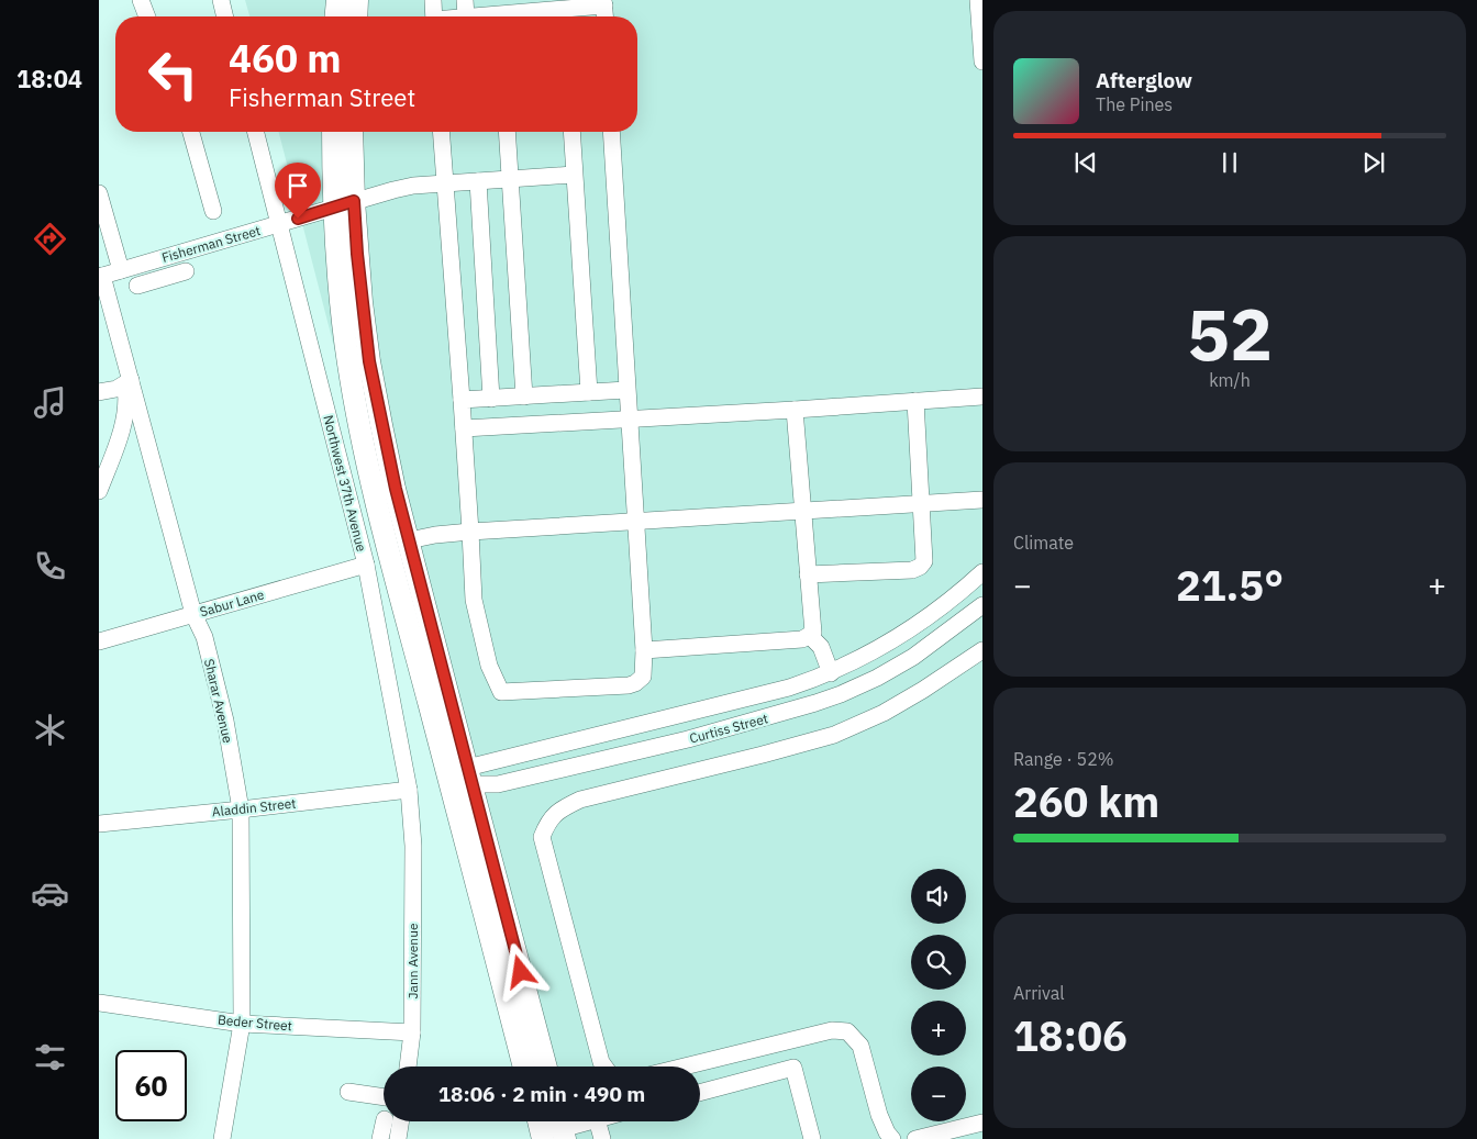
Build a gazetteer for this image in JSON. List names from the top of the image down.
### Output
{
  "streets": {
    "street": [
      "Fisherman Street",
      "Northwest 37th Avenue",
      "Sabur Lane",
      "Sharar Avenue",
      "Curtiss Street",
      "Aladdin Street",
      "Jann Avenue",
      "Beder Street"
    ]
  },
  "crossings": [
    ["Fisherman Street", "Northwest 37th Avenue"],
    ["Fisherman Street", "Sharar Avenue"],
    ["Northwest 37th Avenue", "Sabur Lane"],
    ["Northwest 37th Avenue", "Aladdin Street"],
    ["Northwest 37th Avenue", "Jann Avenue"],
    ["Sabur Lane", "Sharar Avenue"],
    ["Sharar Avenue", "Aladdin Street"],
    ["Sharar Avenue", "Beder Street"],
    ["Jann Avenue", "Beder Street"]
  ],
  "page": {
    "tabs": "18:04",
    "turn": ["460 m", "Fisherman Street"],
    "song": ["Afterglow", "The Pines"],
    "tile": [
      ["52", "km/h"],
      "Climate",
      ["Range · 52%", "260 km"],
      ["Arrival", "18:06"]
    ],
    "heat": ["−", "21.5°", "+"],
    "map_buttons": ["+", "−"],
    "limit": "60",
    "trip": "18:06 · 2 min · 490 m"
  }
}
